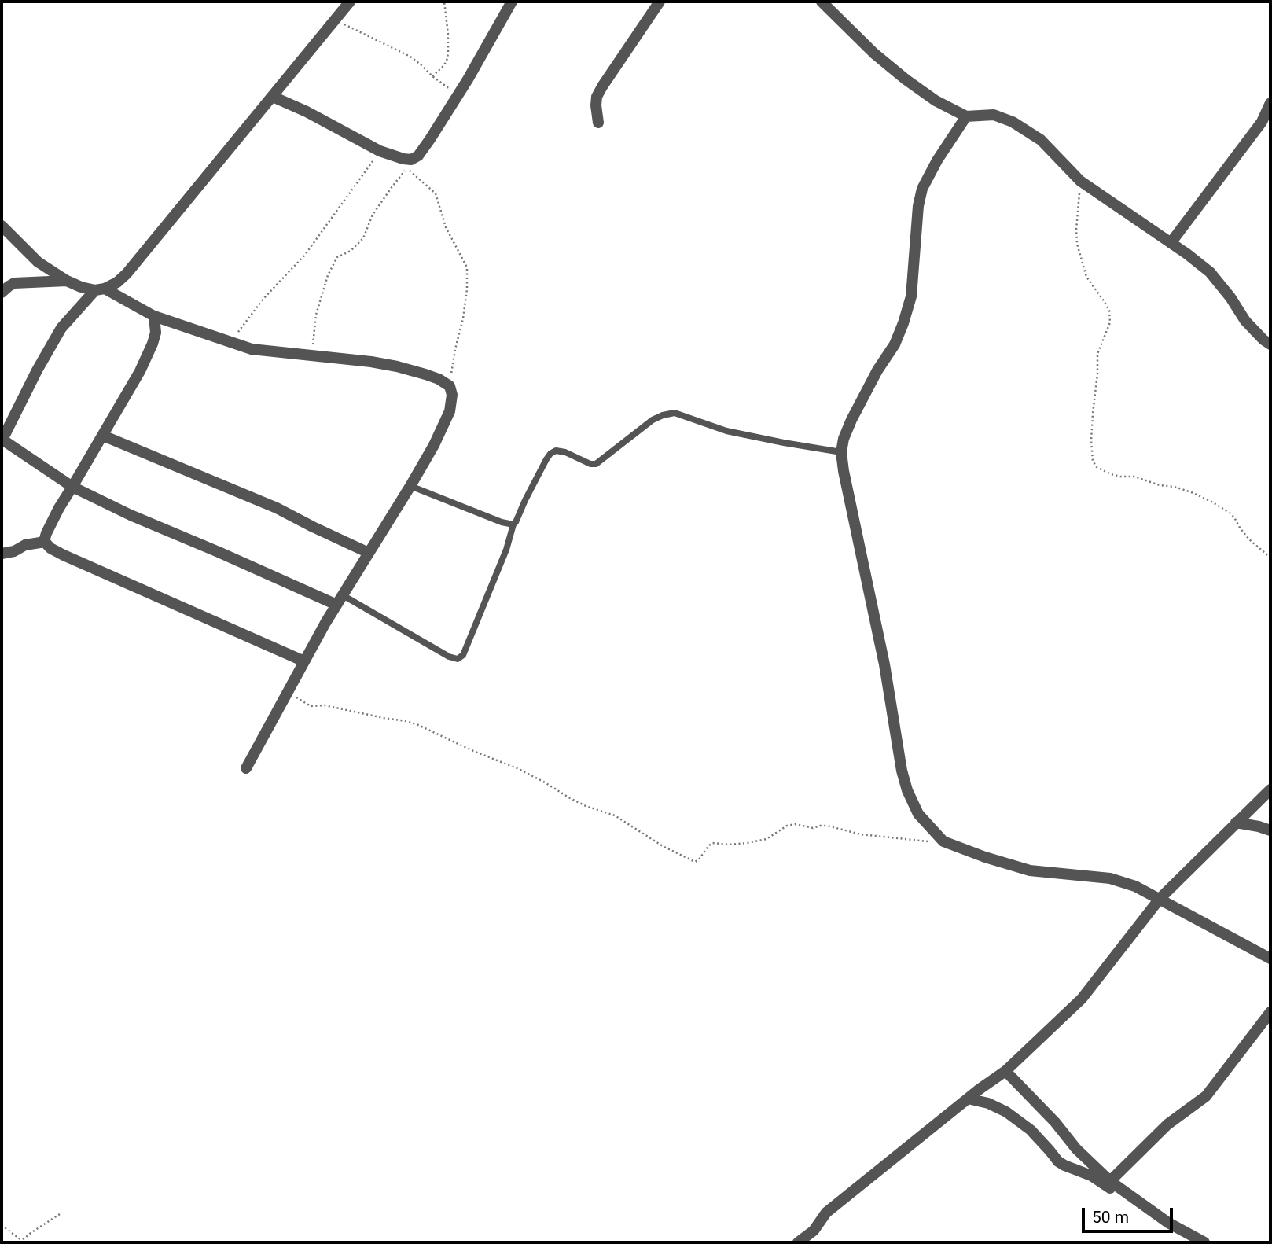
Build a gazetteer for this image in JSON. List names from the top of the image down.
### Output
{
  "scale_bar": "50 m"
}
